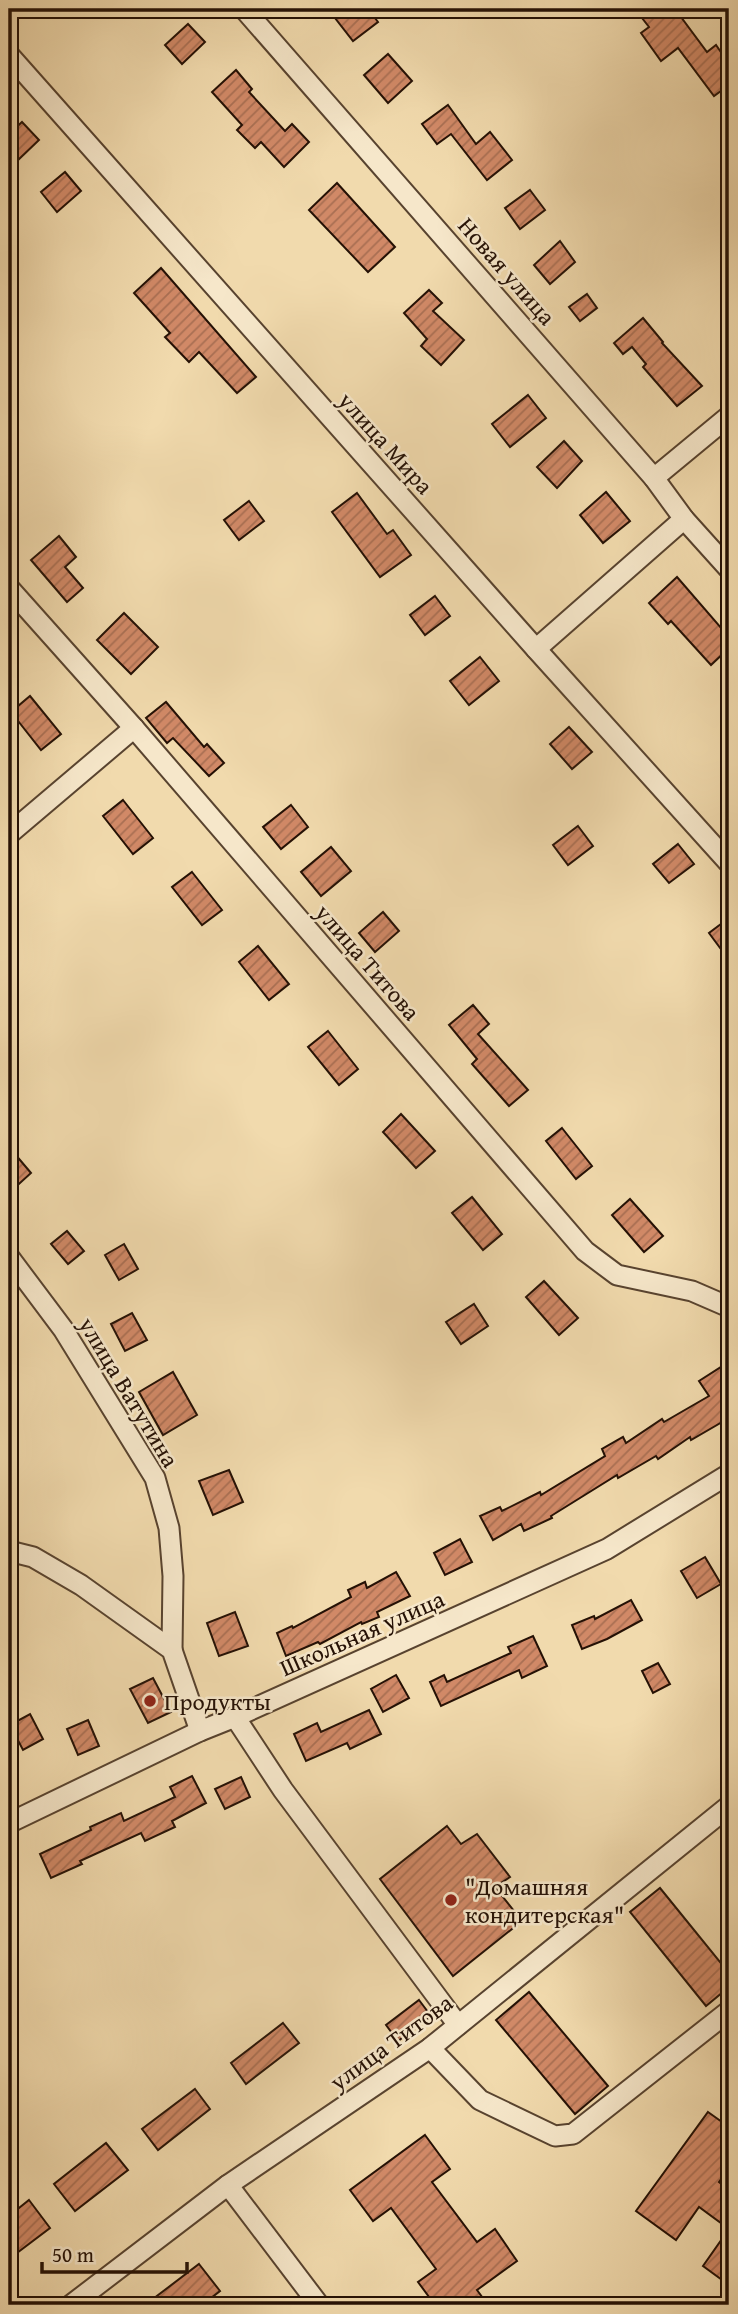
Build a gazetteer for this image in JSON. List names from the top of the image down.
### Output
{
  "streets": {
    "street": [
      "Новая улица",
      "улица Мира",
      "улица Титова",
      "улица Ватутина",
      "Школьная улица"
    ]
  },
  "crossings": [
    ["улица Ватутина", "Школьная улица"]
  ],
  "places": ["Продукты", "\"Домашняя кондитерская\""],
  "scale_bar": "50 m"
}
